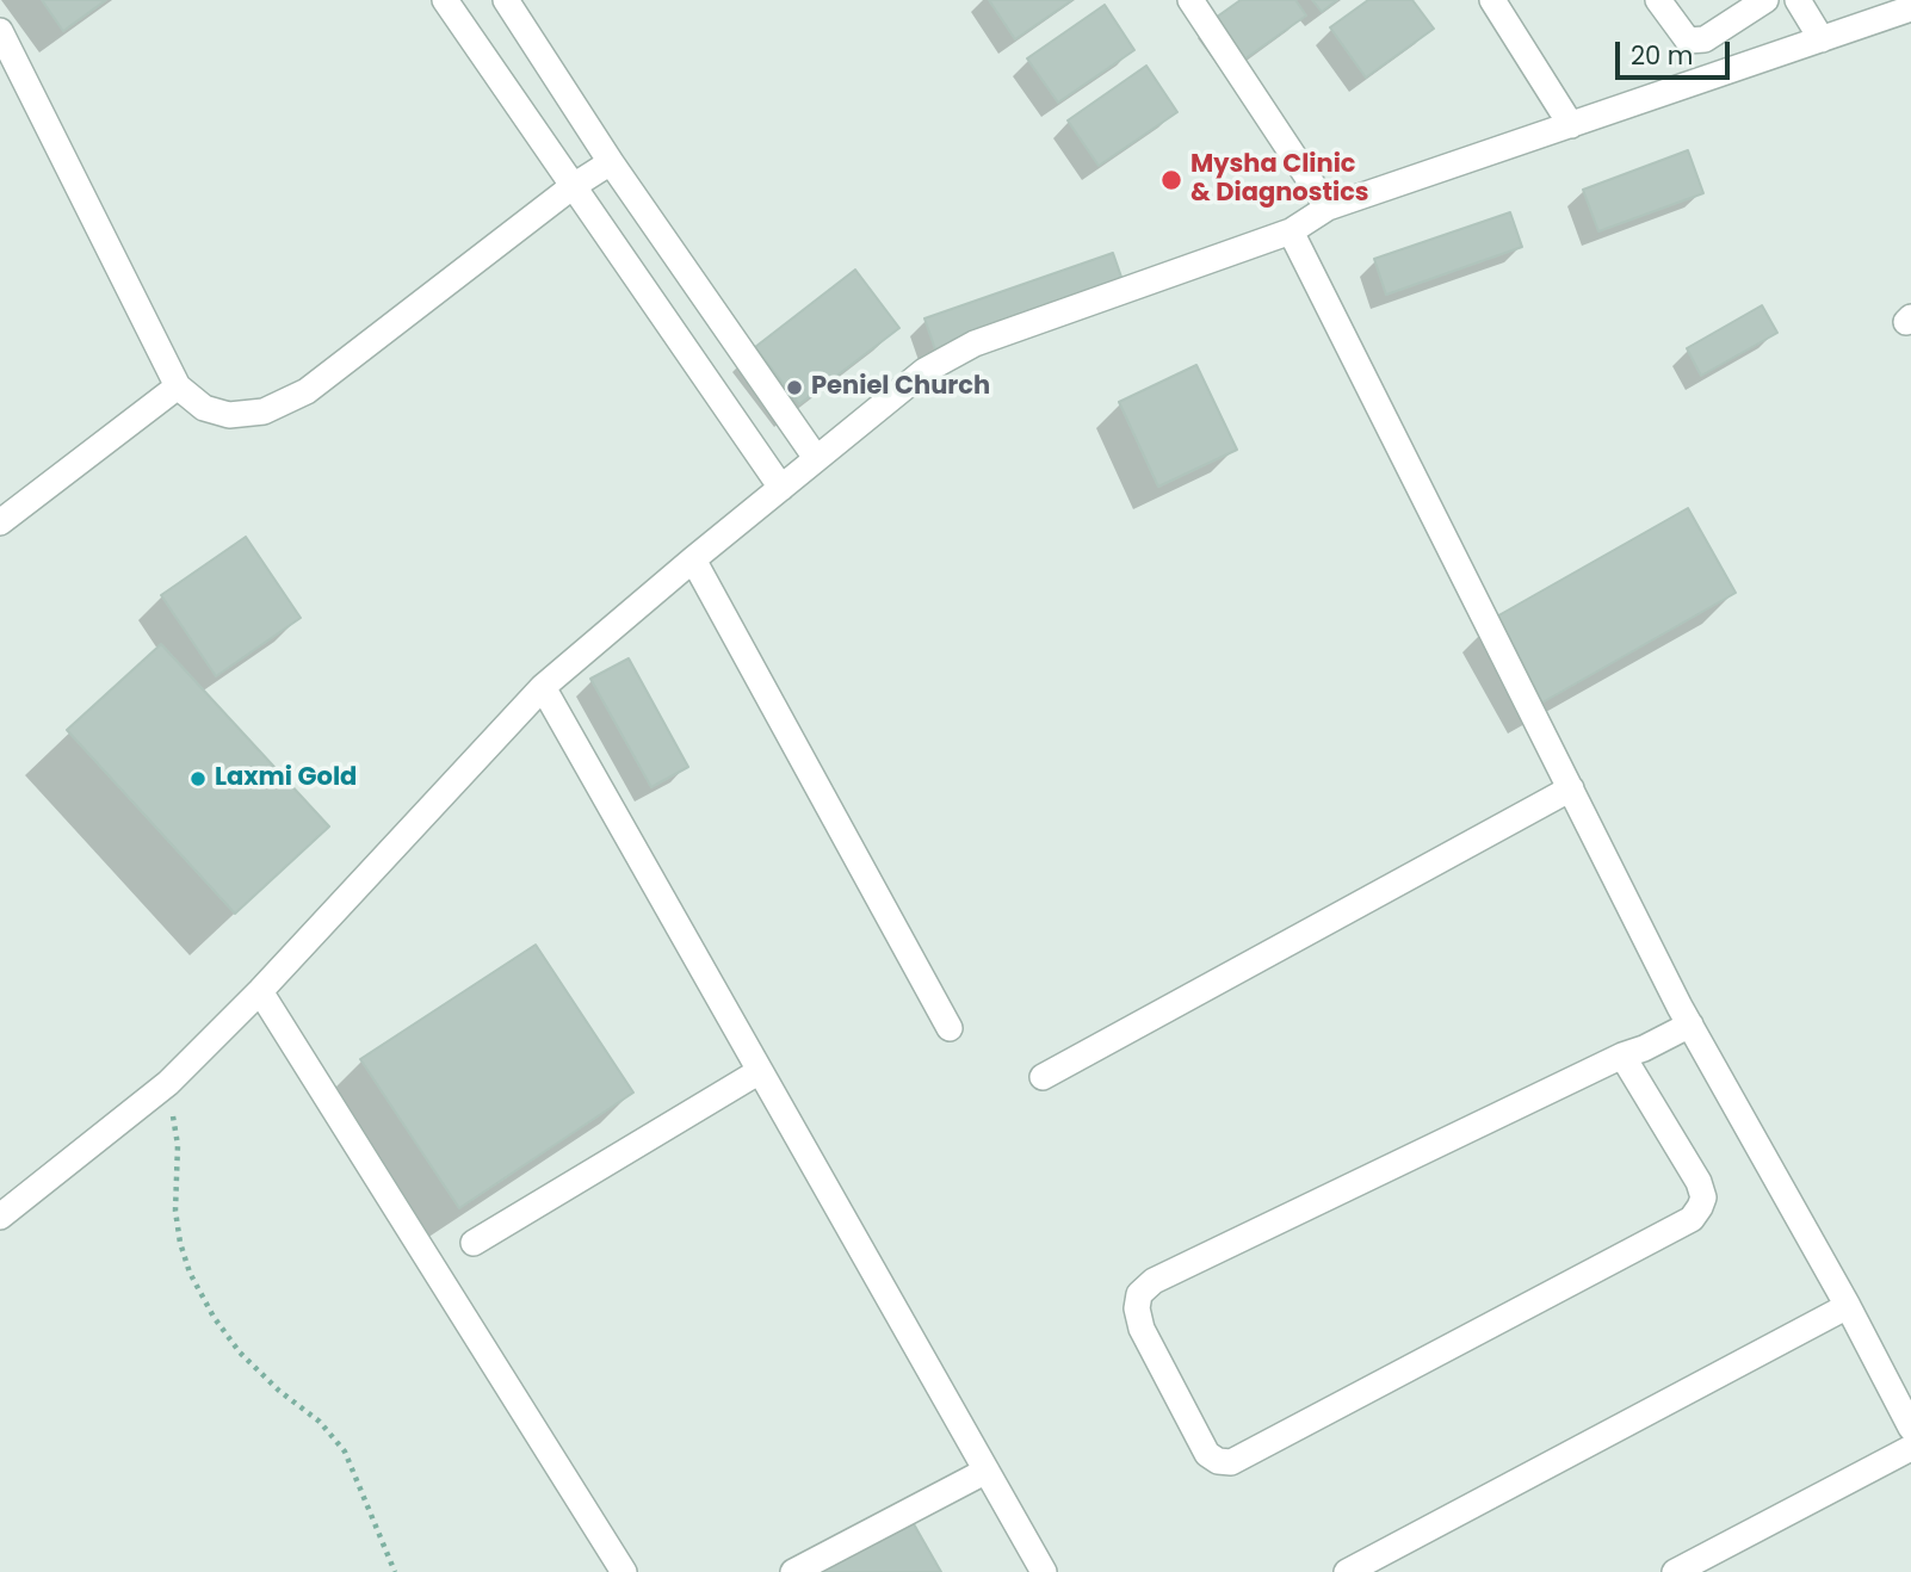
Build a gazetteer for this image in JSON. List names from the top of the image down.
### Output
{
  "places": ["Mysha Clinic & Diagnostics", "Peniel Church", "Laxmi Gold"],
  "scale_bar": "20 m"
}
